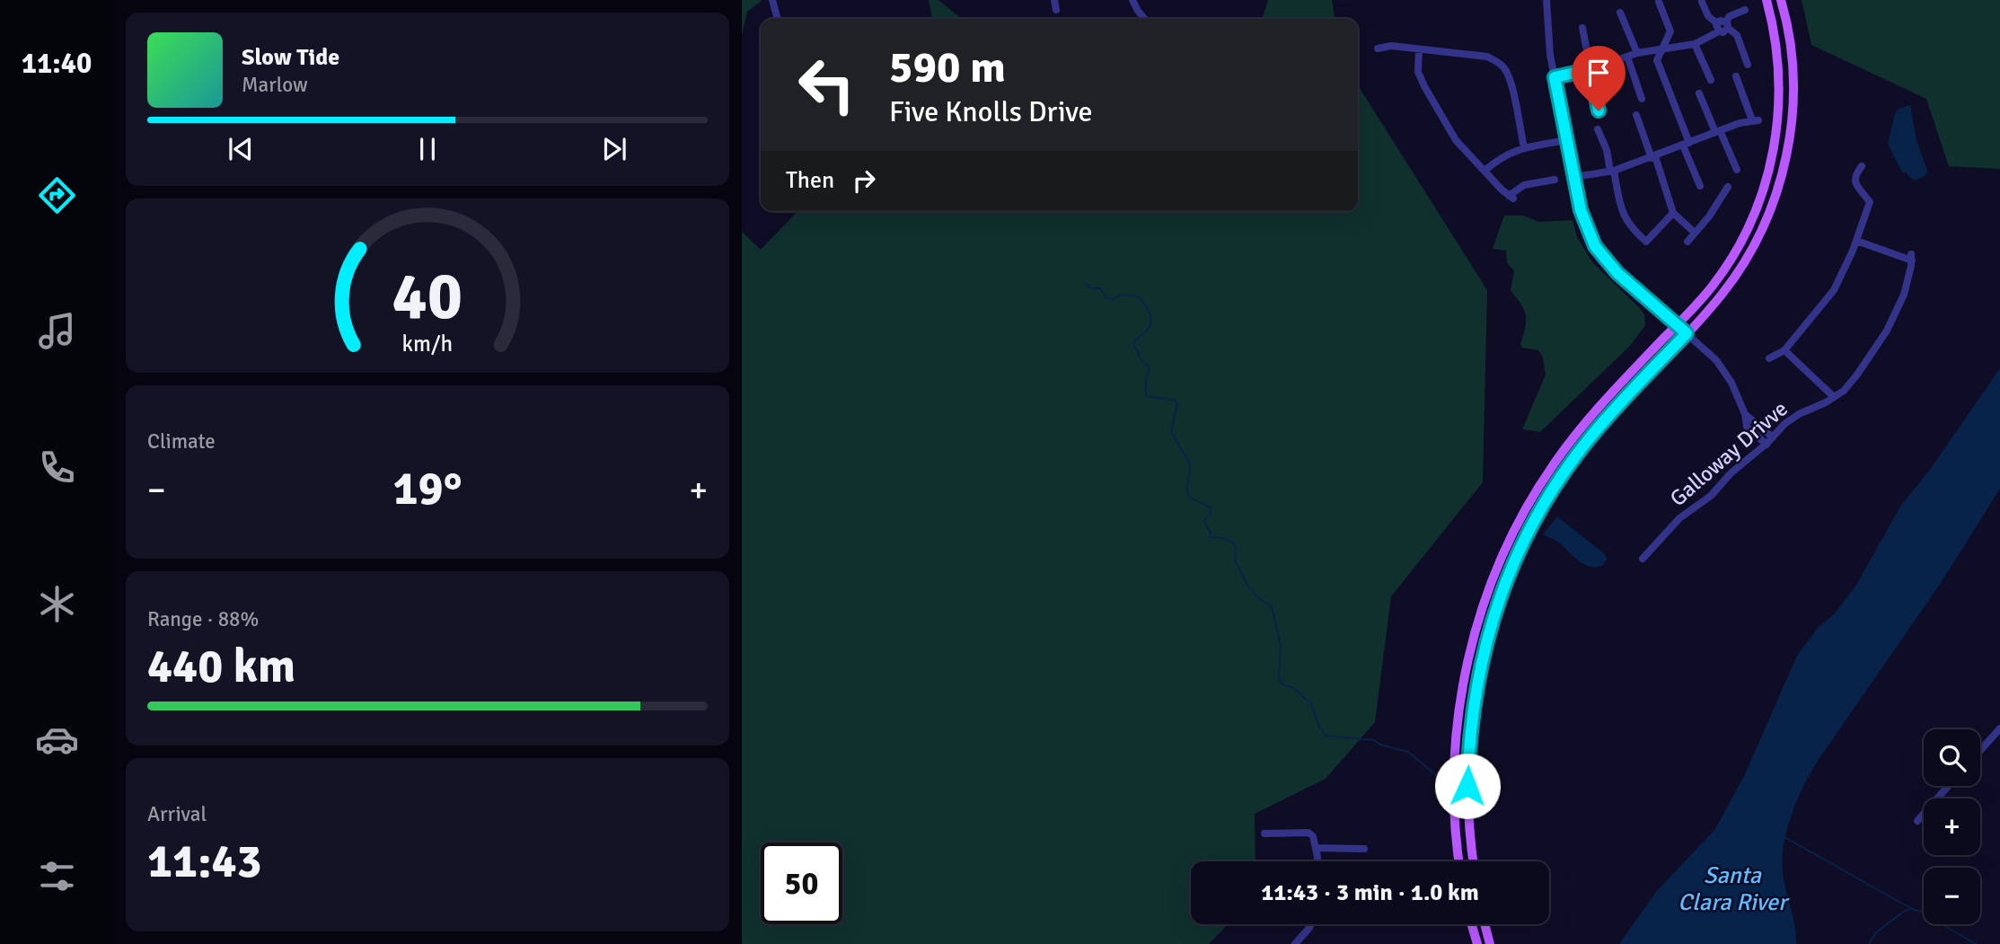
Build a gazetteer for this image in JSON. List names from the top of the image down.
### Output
{
  "streets": {
    "street": ["Galloway Drivve"]
  },
  "water": ["Santa Clara River"],
  "page": {
    "tabs": "11:40",
    "turn": ["590 m", "Five Knolls Drive"],
    "song": ["Slow Tide", "Marlow"],
    "then": "Then",
    "tile": [
      "Climate",
      ["Range · 88%", "440 km"],
      ["Arrival", "11:43"]
    ],
    "heat": ["−", "19°", "+"],
    "map_buttons": ["+", "−"],
    "limit": "50",
    "trip": "11:43 · 3 min · 1.0 km",
    "gauge": ["40", "km/h"]
  }
}
